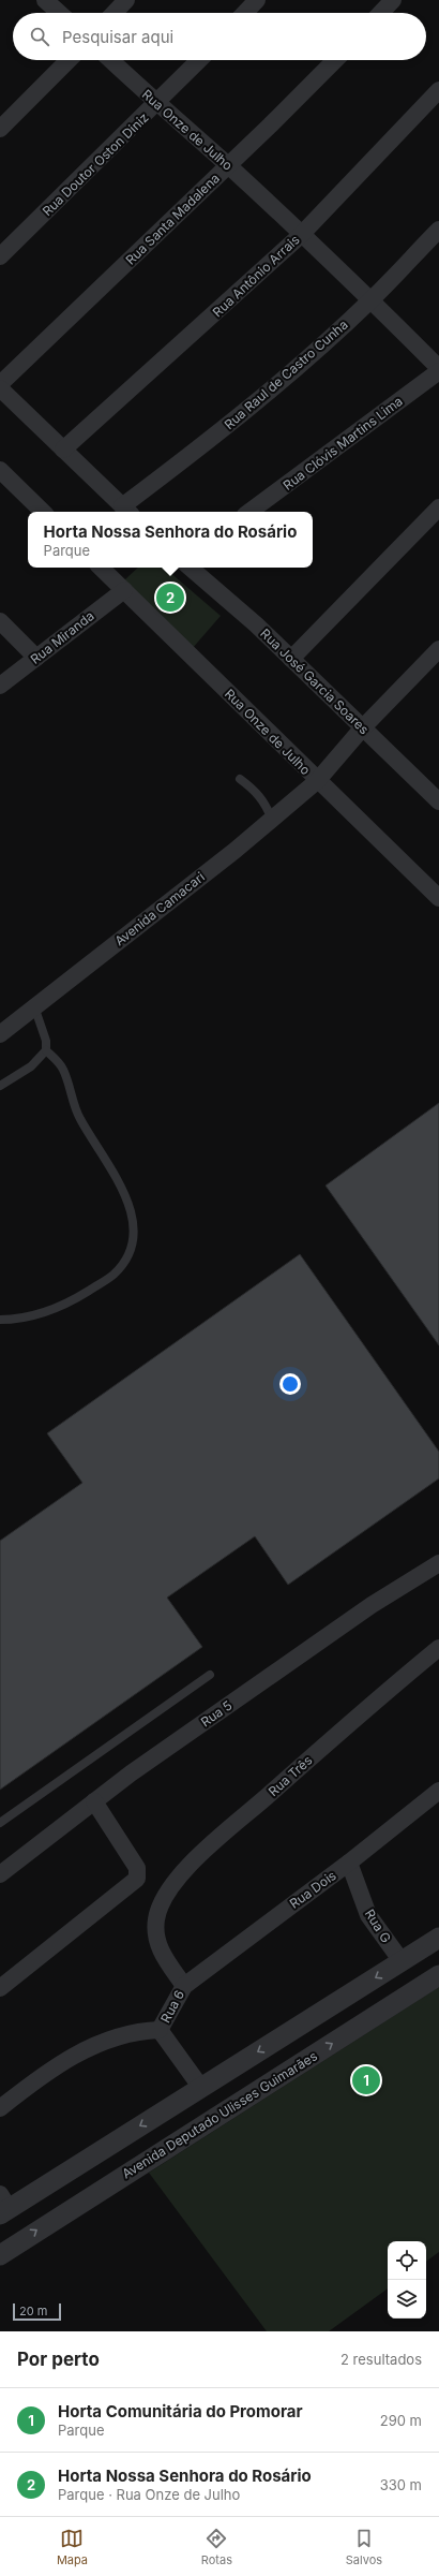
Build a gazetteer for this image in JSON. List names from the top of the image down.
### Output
{
  "streets": {
    "street": [
      "Rua Onze de Julho",
      "Rua Doutor Oston Diniz",
      "Rua Santa Madalena",
      "Rua Antônio Arrais",
      "Rua Raul de Castro Cunha",
      "Rua Clóvis Martins Lima",
      "Rua Miranda",
      "Rua José Garcia Soares",
      "Avenida Camacari",
      "Rua 5",
      "Rua Três",
      "Rua Dois",
      "Rua G",
      "Rua 6",
      "Avenida Deputado Ulisses Guimarães"
    ]
  },
  "crossings": [
    ["Rua Onze de Julho", "Rua Doutor Oston Diniz"],
    ["Rua Onze de Julho", "Rua Santa Madalena"],
    ["Rua Onze de Julho", "Rua Antônio Arrais"],
    ["Rua Onze de Julho", "Rua Raul de Castro Cunha"],
    ["Rua Onze de Julho", "Rua Clóvis Martins Lima"],
    ["Rua Onze de Julho", "Rua Miranda"],
    ["Rua Onze de Julho", "Avenida Camacari"],
    ["Rua José Garcia Soares", "Avenida Camacari"],
    ["Rua Três", "Rua 6"],
    ["Rua Dois", "Rua G"],
    ["Rua Dois", "Rua 6"]
  ],
  "scale_bar": "20 m",
  "page": {
    "search": "Pesquisar aqui",
    "popup": ["Horta Nossa Senhora do Rosário", "Parque"],
    "pins": ["2", "1"],
    "scale": "20 m",
    "heading": ["Por perto", "2 resultados"],
    "list": [
      {
        "mark": "1",
        "name": "Horta Comunitária do Promorar",
        "note": "Parque",
        "value": "290 m"
      },
      {
        "mark": "2",
        "name": "Horta Nossa Senhora do Rosário",
        "note": "Parque · Rua Onze de Julho",
        "value": "330 m"
      }
    ],
    "nav": ["Mapa", "Rotas", "Salvos"]
  }
}
